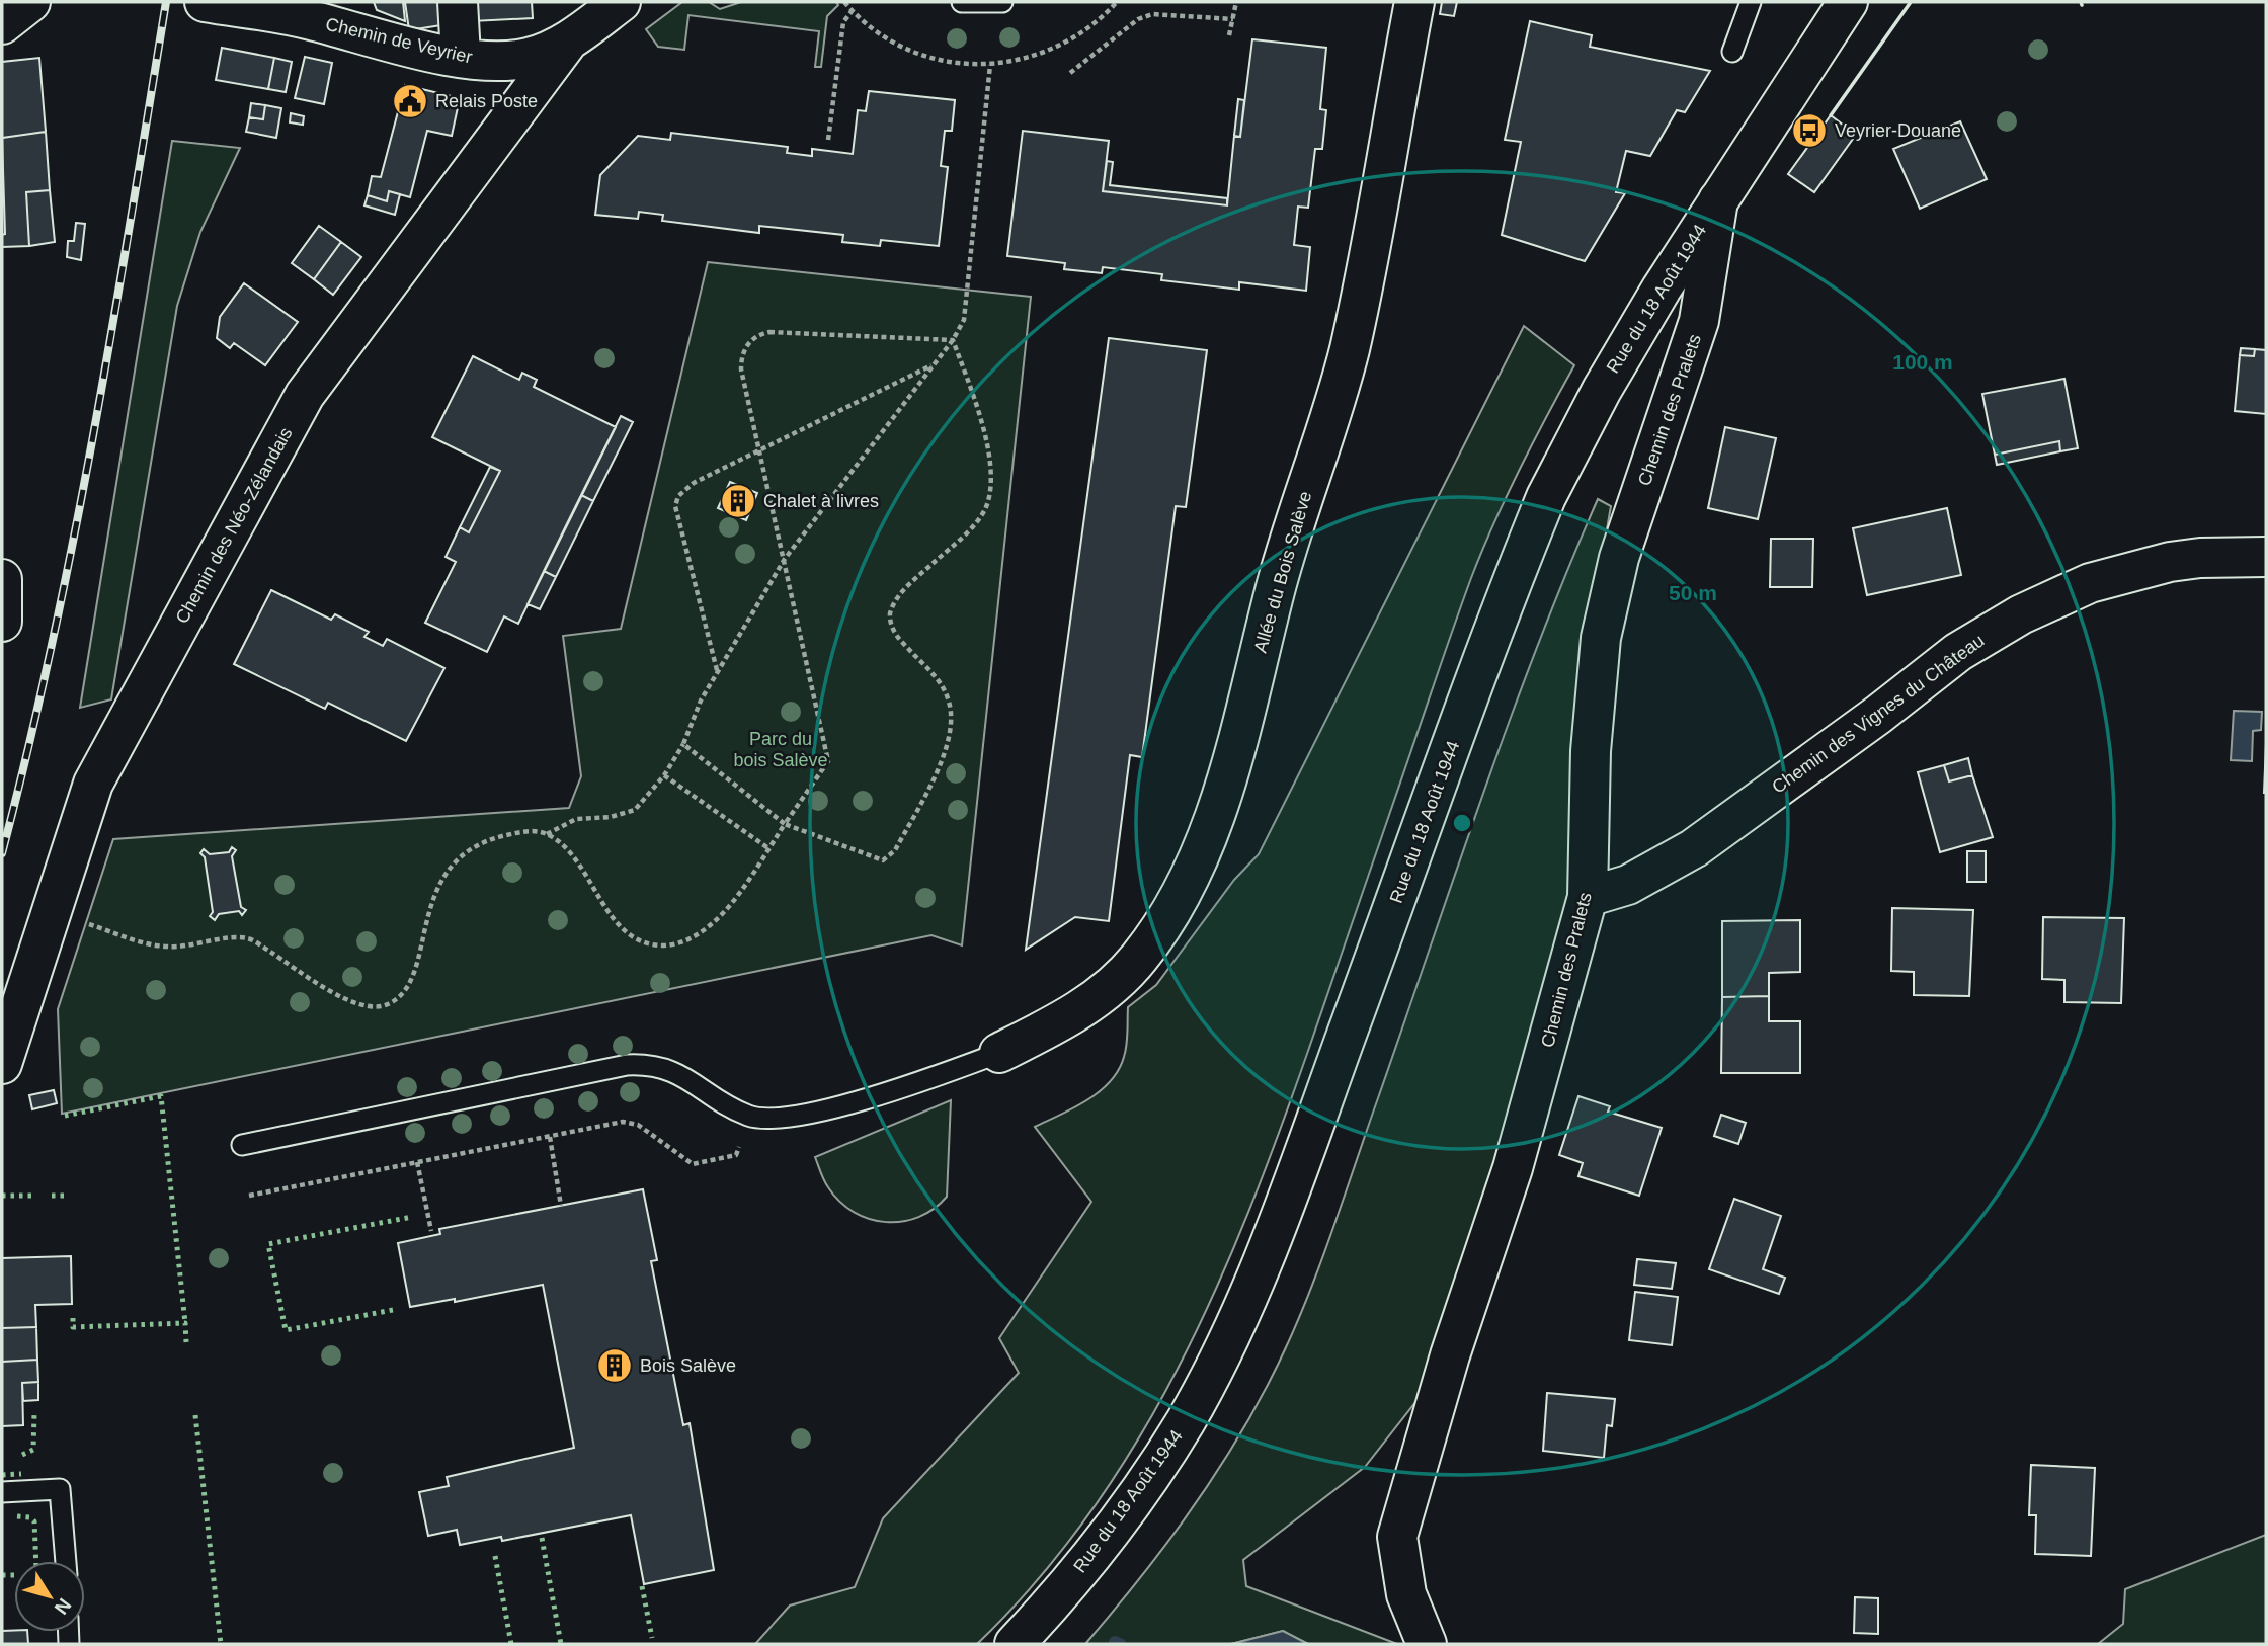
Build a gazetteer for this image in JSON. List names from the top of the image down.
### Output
{
  "streets": {
    "street": [
      "Chemin de Veyrier",
      "Rue du 18 Août 1944",
      "Chemin des Pralets",
      "Chemin des Néo-Zélandais",
      "Allée du Bois Salève",
      "Chemin des Vignes du Château"
    ]
  },
  "crossings": [
    ["Chemin de Veyrier", "Chemin des Néo-Zélandais"],
    ["Rue du 18 Août 1944", "Chemin des Pralets"],
    ["Chemin des Pralets", "Chemin des Vignes du Château"]
  ],
  "parks": ["Parc du bois Salève"],
  "places": {
    "public building": ["Relais Poste"],
    "bus stop": ["Veyrier-Douane"],
    "building": ["Chalet à livres", "Bois Salève"]
  },
  "north": "bottom right",
  "rings": ["100 m", "50 m"]
}
